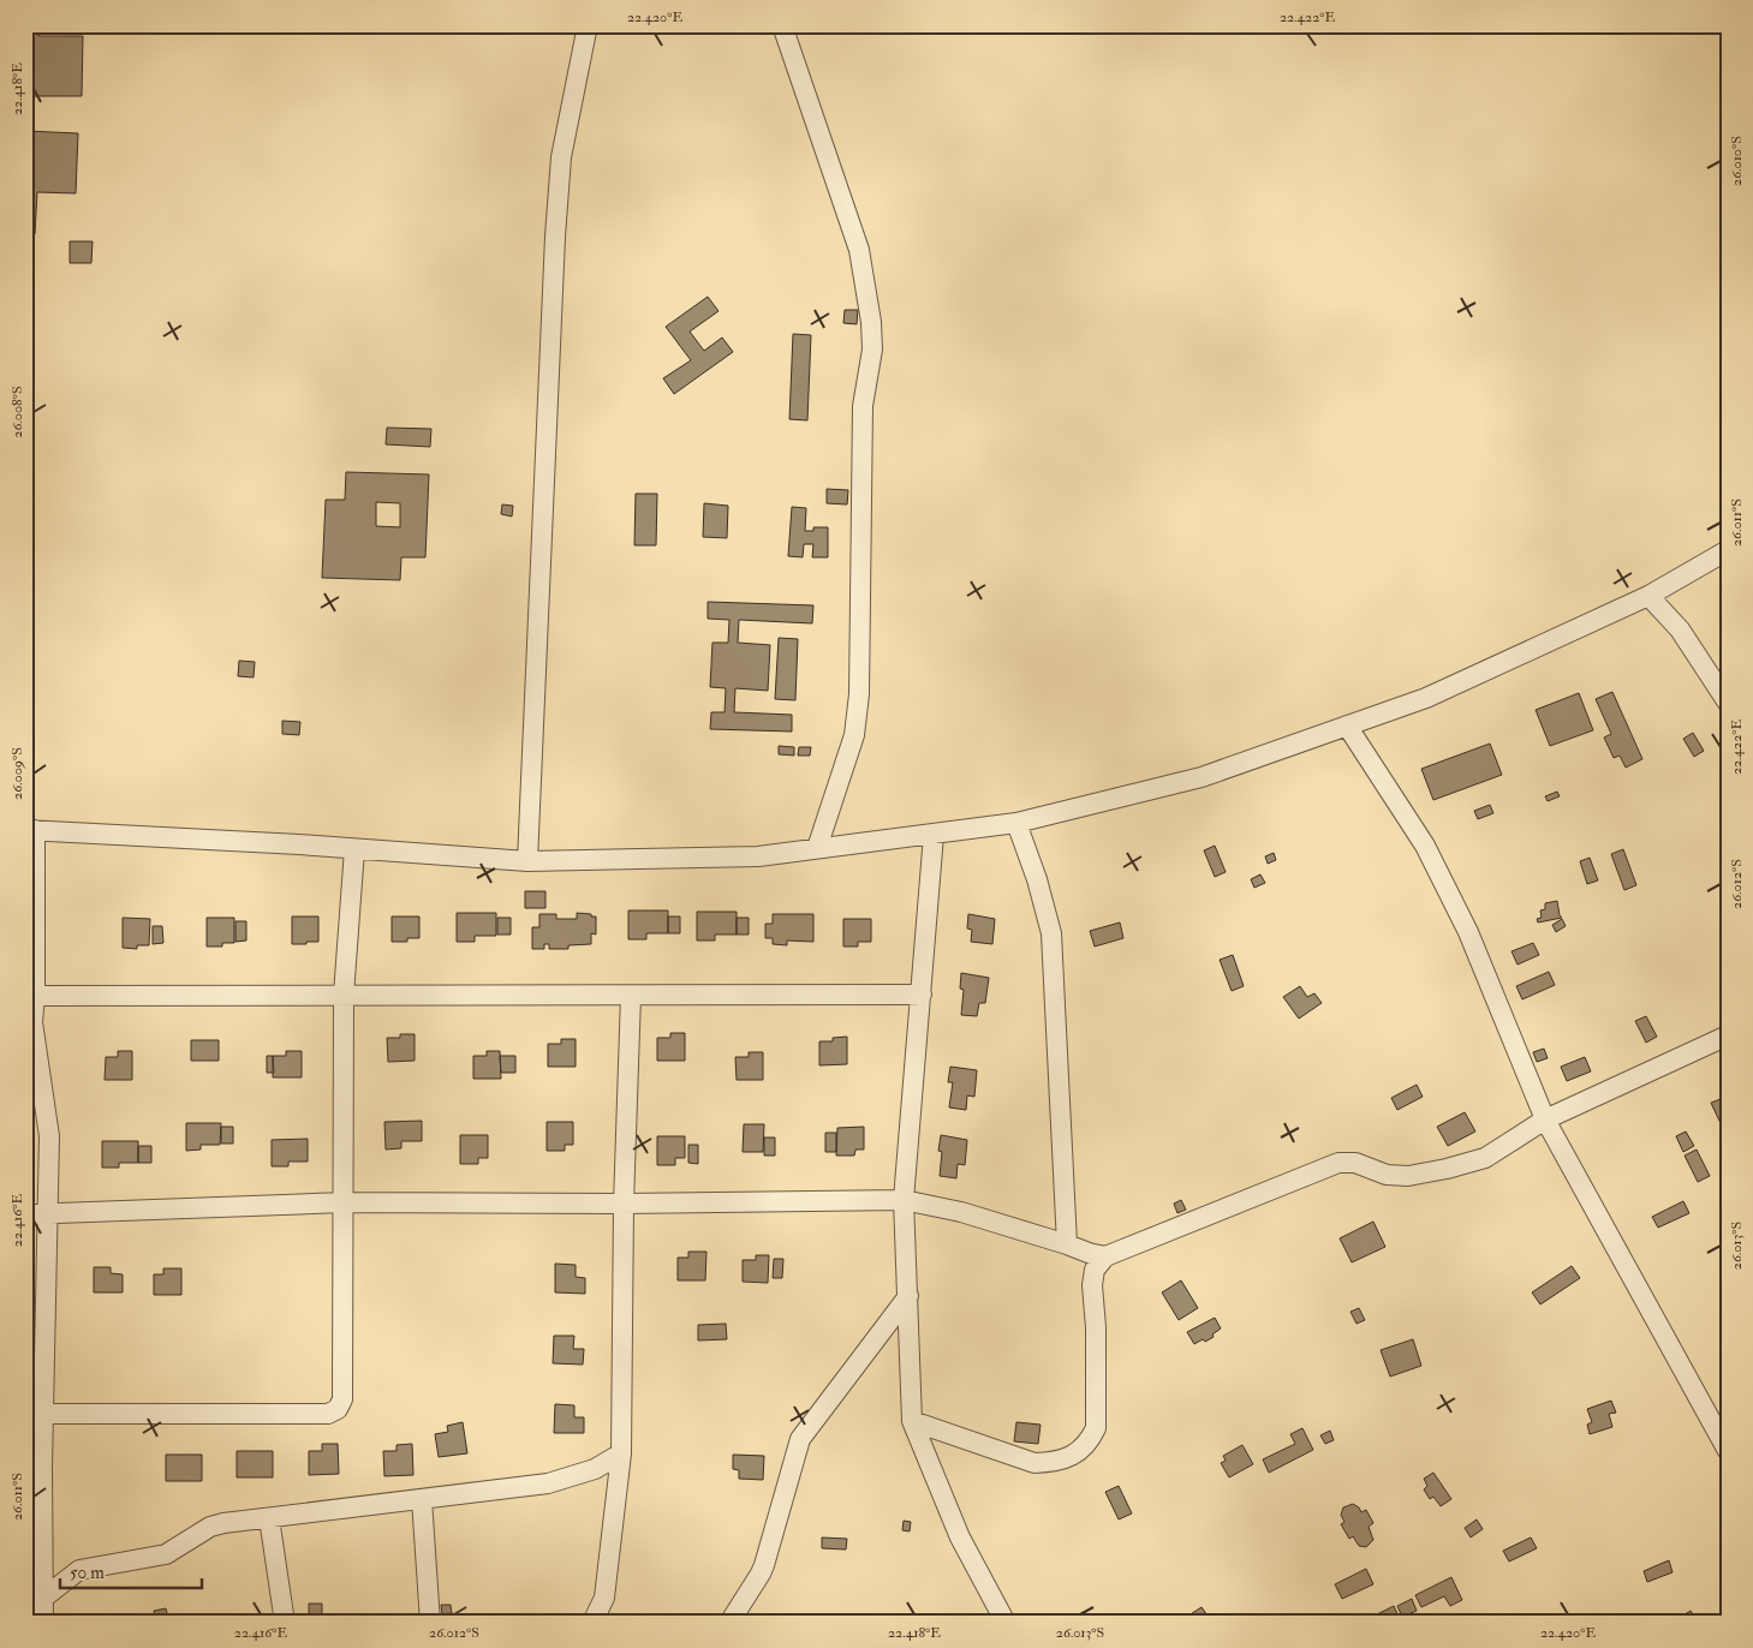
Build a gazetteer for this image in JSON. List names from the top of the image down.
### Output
{
  "scale_bar": "50 m",
  "coordinates": [
    "22.420°E",
    "22.422°E",
    "22.418°E",
    "26.010°S",
    "26.008°S",
    "26.011°S",
    "26.009°S",
    "26.012°S",
    "22.416°E",
    "26.013°S"
  ]
}
